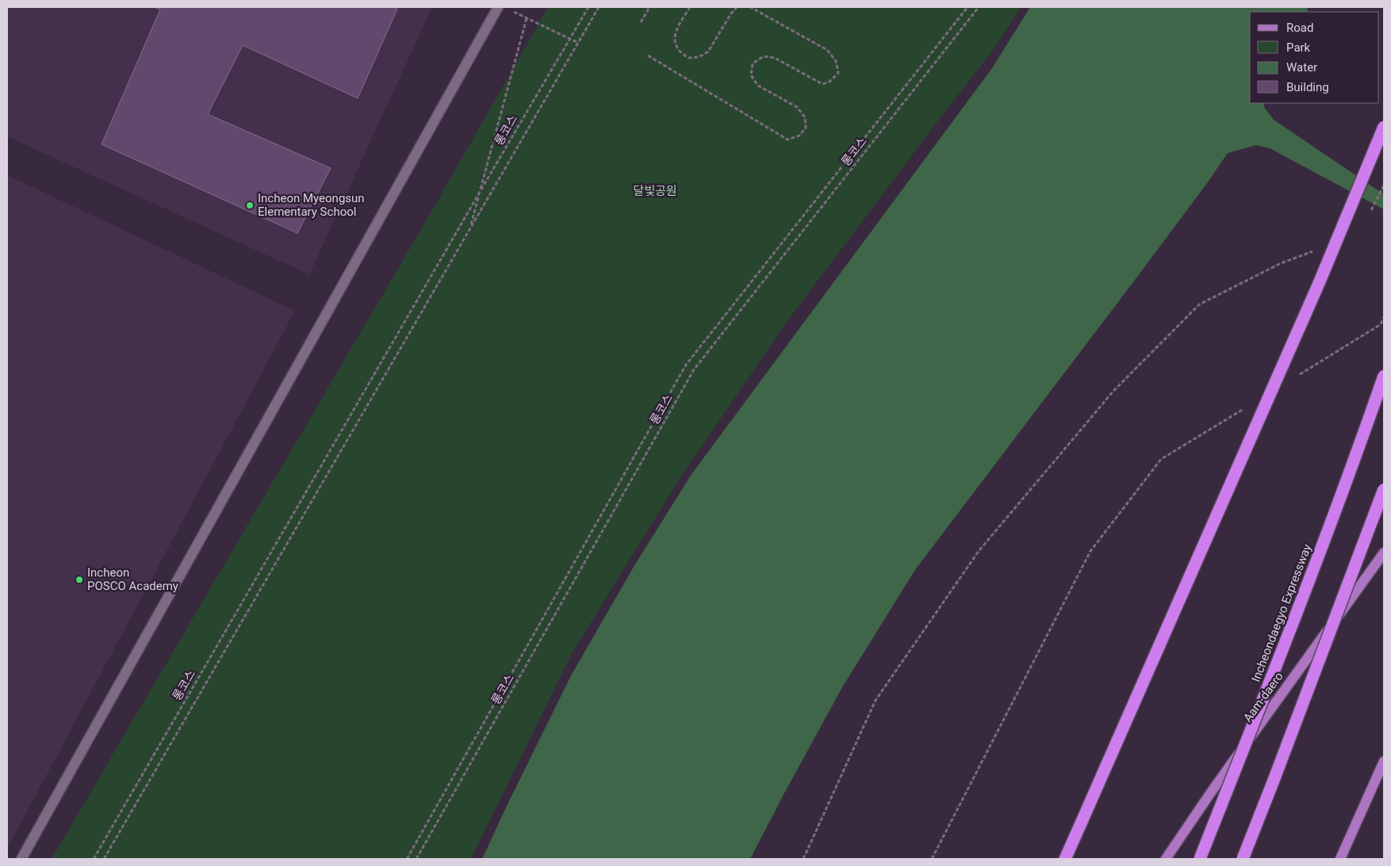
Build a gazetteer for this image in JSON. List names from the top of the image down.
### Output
{
  "streets": {
    "highway": ["Incheondaegyo Expressway"],
    "main road": ["Aam-daero"],
    "path": ["롱코스"]
  },
  "parks": ["달빛공원"],
  "places": ["Incheon Myeongsun Elementary School", "Incheon POSCO Academy"],
  "legend": [
    "Road",
    "Park",
    "Water",
    "Building"
  ]
}
